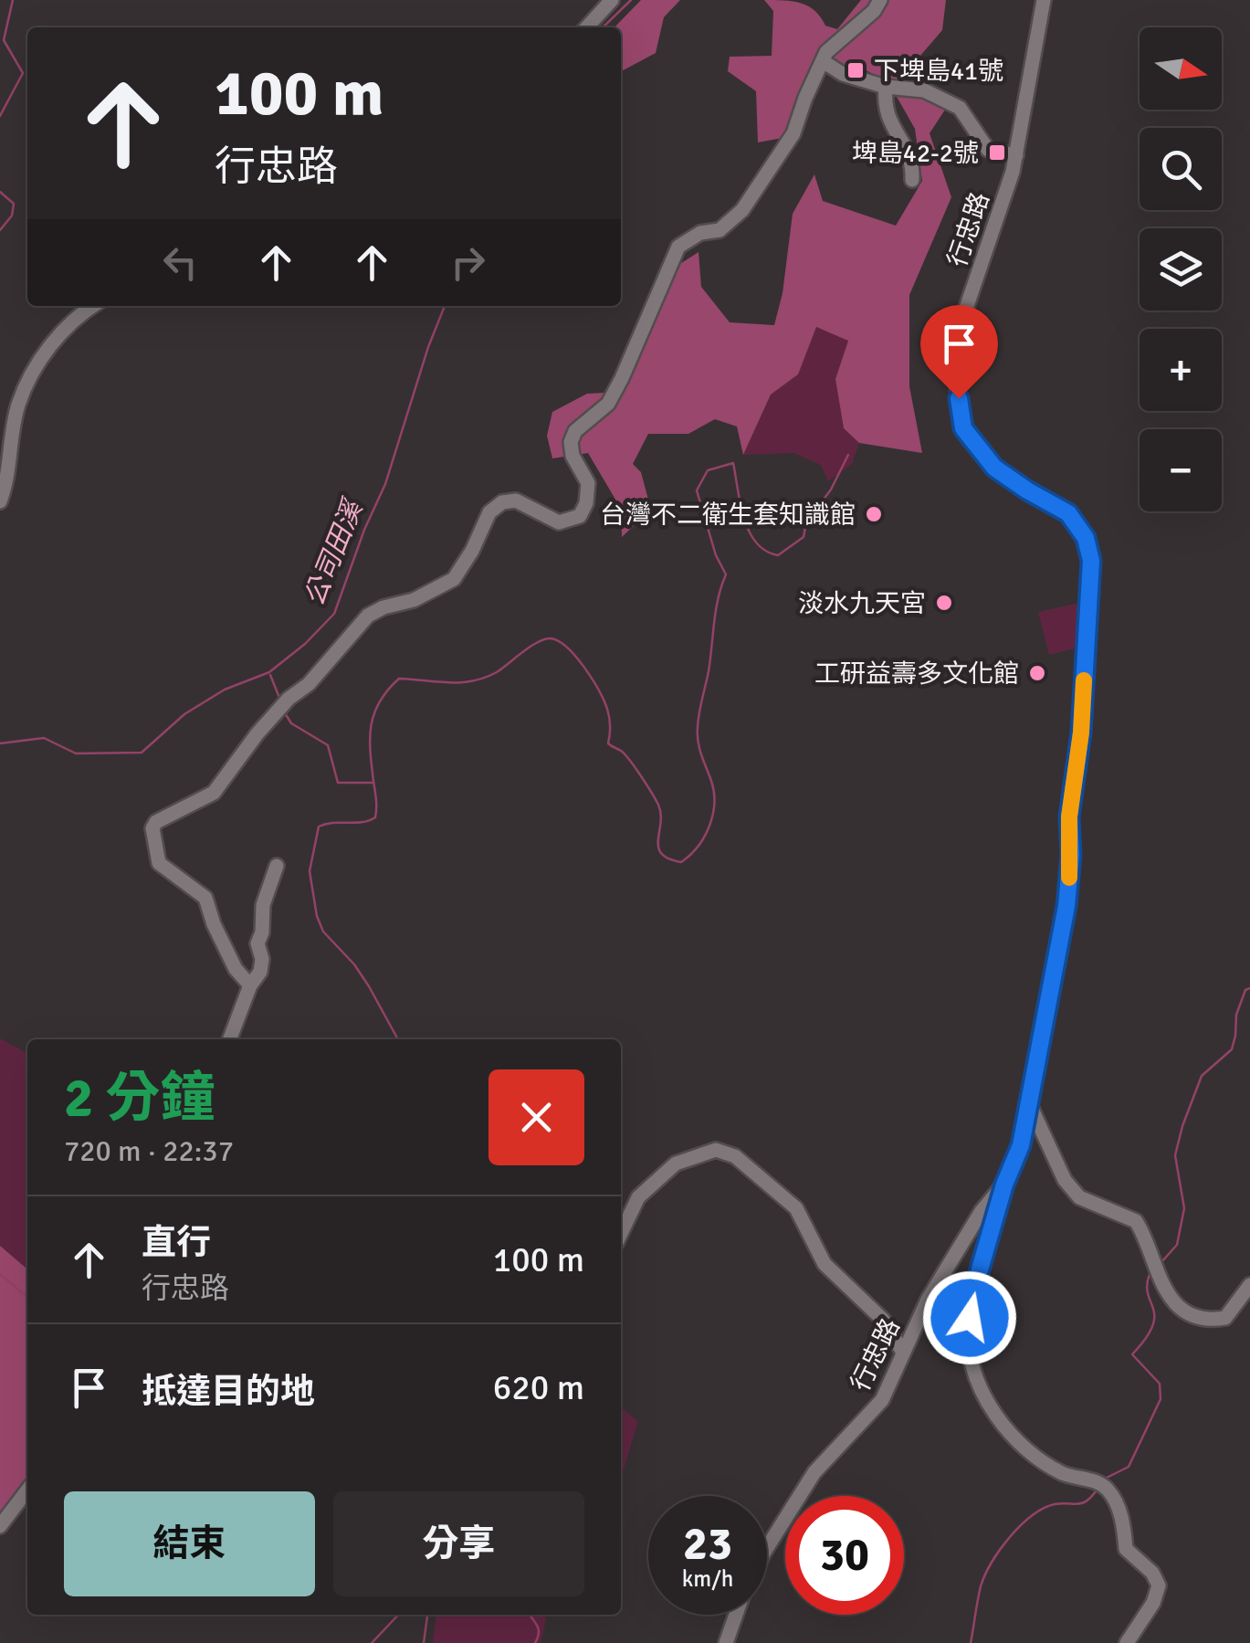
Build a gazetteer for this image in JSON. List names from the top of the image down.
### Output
{
  "streets": {
    "street": ["行忠路"]
  },
  "water": ["公司田溪"],
  "places": {
    "transit": ["下埤島41號", "埤島42-2號"],
    "other": ["台灣不二衛生套知識館", "淡水九天宮", "工研益壽多文化館"]
  },
  "north": "right",
  "page": {
    "map_buttons": ["+", "−"],
    "turn": ["100 m", "行忠路"],
    "heading": ["2 分鐘", "720 m · 22:37"],
    "list": [
      {
        "name": "直行",
        "note": "行忠路",
        "value": "100 m"
      },
      {
        "name": "抵達目的地",
        "value": "620 m"
      }
    ],
    "buttons": ["結束", "分享"],
    "speed": "23 km/h",
    "limit": "30"
  }
}
